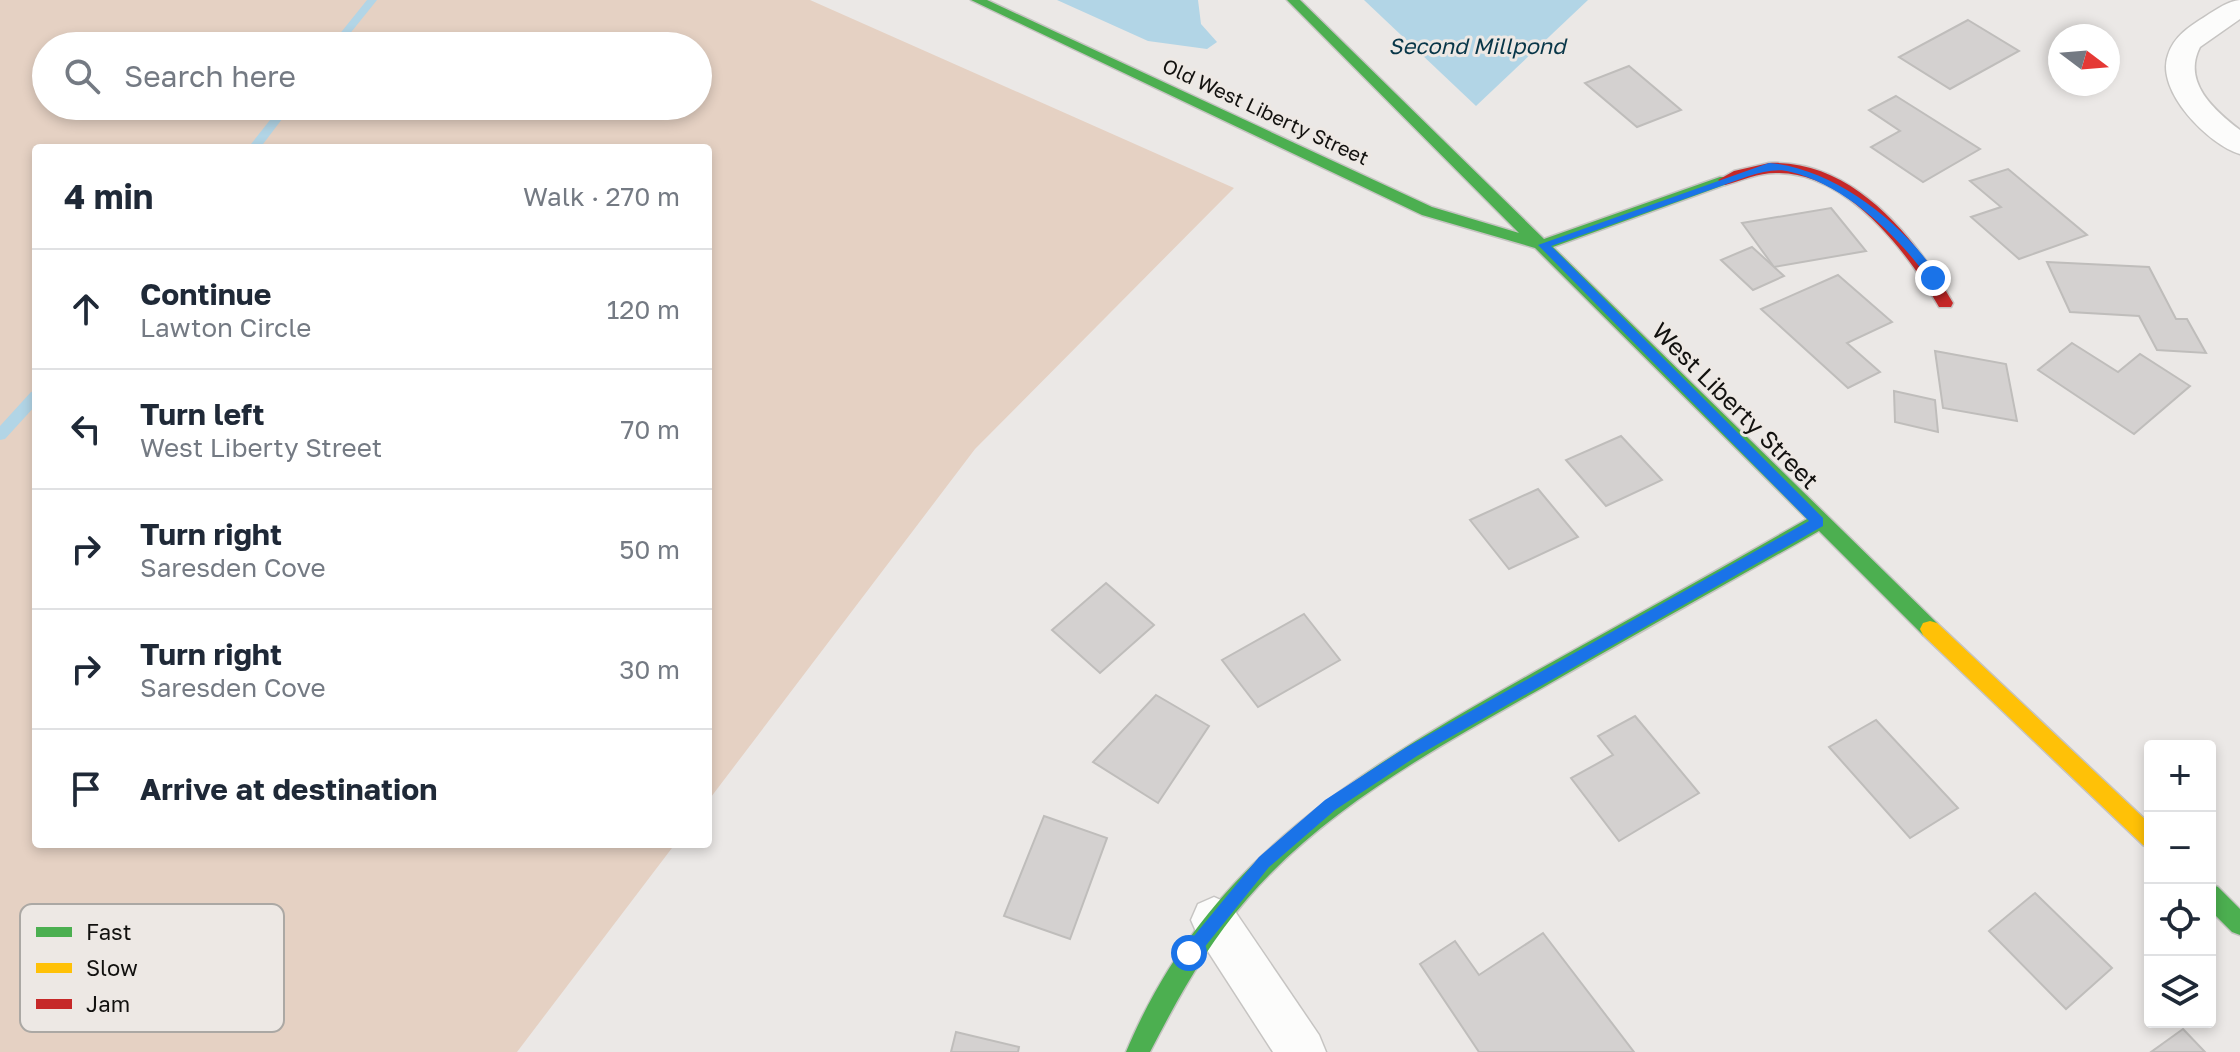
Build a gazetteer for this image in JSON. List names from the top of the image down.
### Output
{
  "streets": {
    "street": ["Old West Liberty Street", "West Liberty Street"]
  },
  "crossings": [
    ["Old West Liberty Street", "West Liberty Street"]
  ],
  "water": ["Second Millpond"],
  "legend": ["Fast", "Slow", "Jam"],
  "north": "right",
  "page": {
    "search": "Search here",
    "heading": ["4 min", "Walk · 270 m"],
    "list": [
      ["Continue", "Lawton Circle", "120 m"],
      ["Turn left", "West Liberty Street", "70 m"],
      ["Turn right", "Saresden Cove", "50 m"],
      ["Turn right", "Saresden Cove", "30 m"],
      "Arrive at destination"
    ],
    "map_buttons": ["+", "−"]
  }
}
